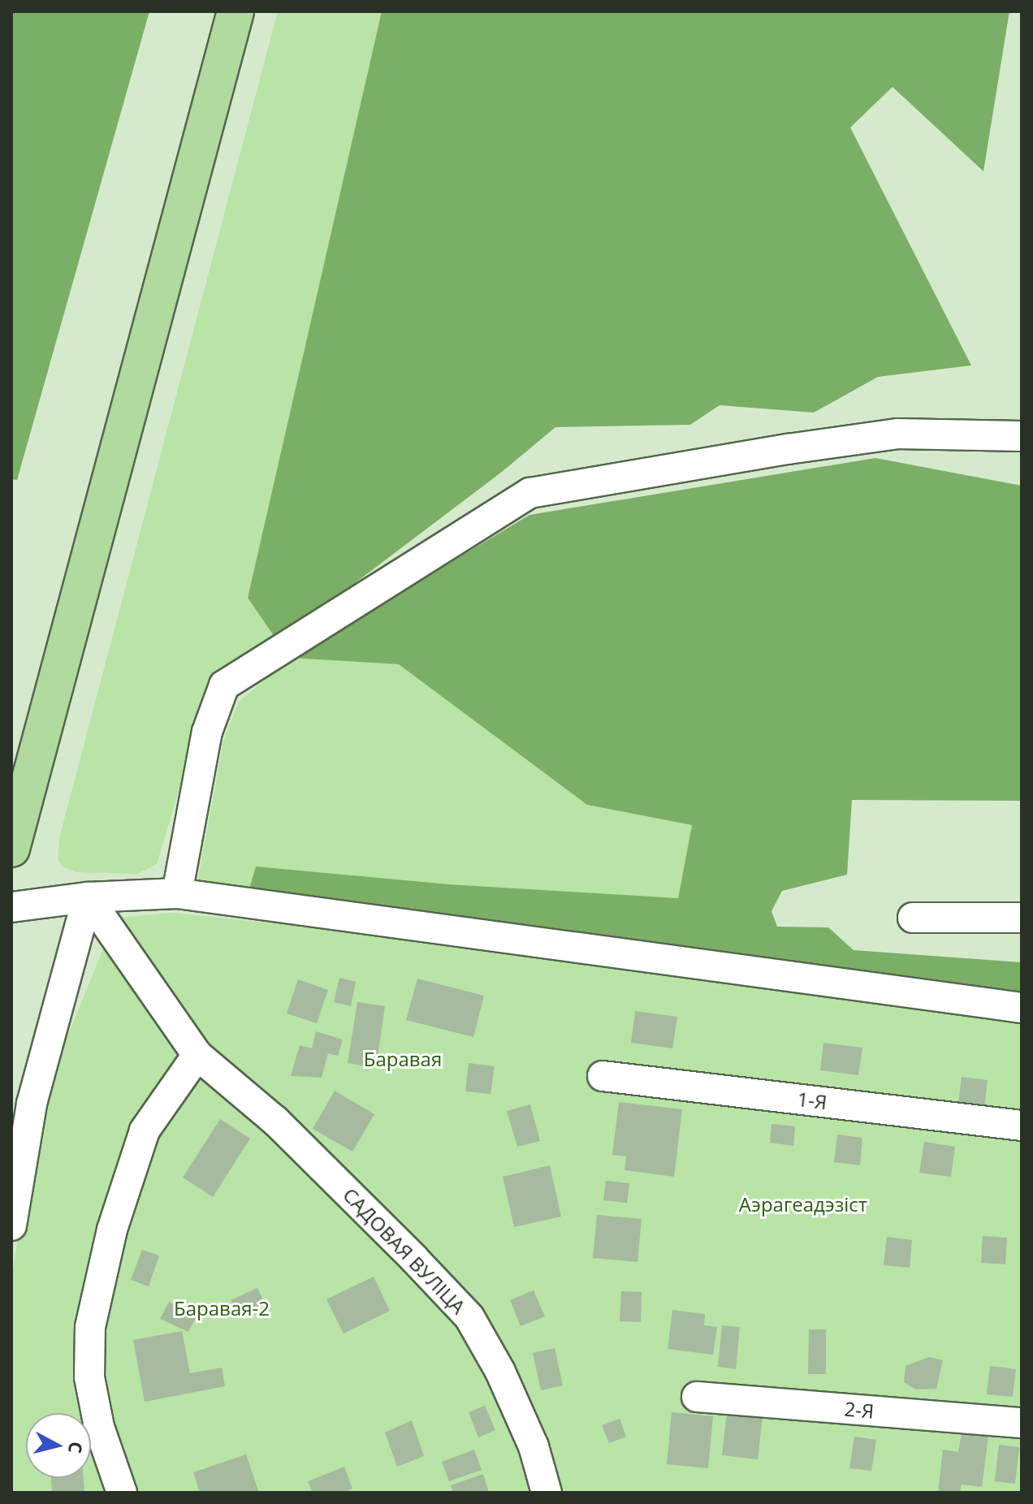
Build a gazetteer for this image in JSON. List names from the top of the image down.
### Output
{
  "streets": {
    "street": ["1-Я", "САДОВАЯ ВУЛІЦА", "2-Я"]
  },
  "parks": ["Баравая", "Аэрагеадэзіст", "Баравая-2"],
  "north": "right"
}
